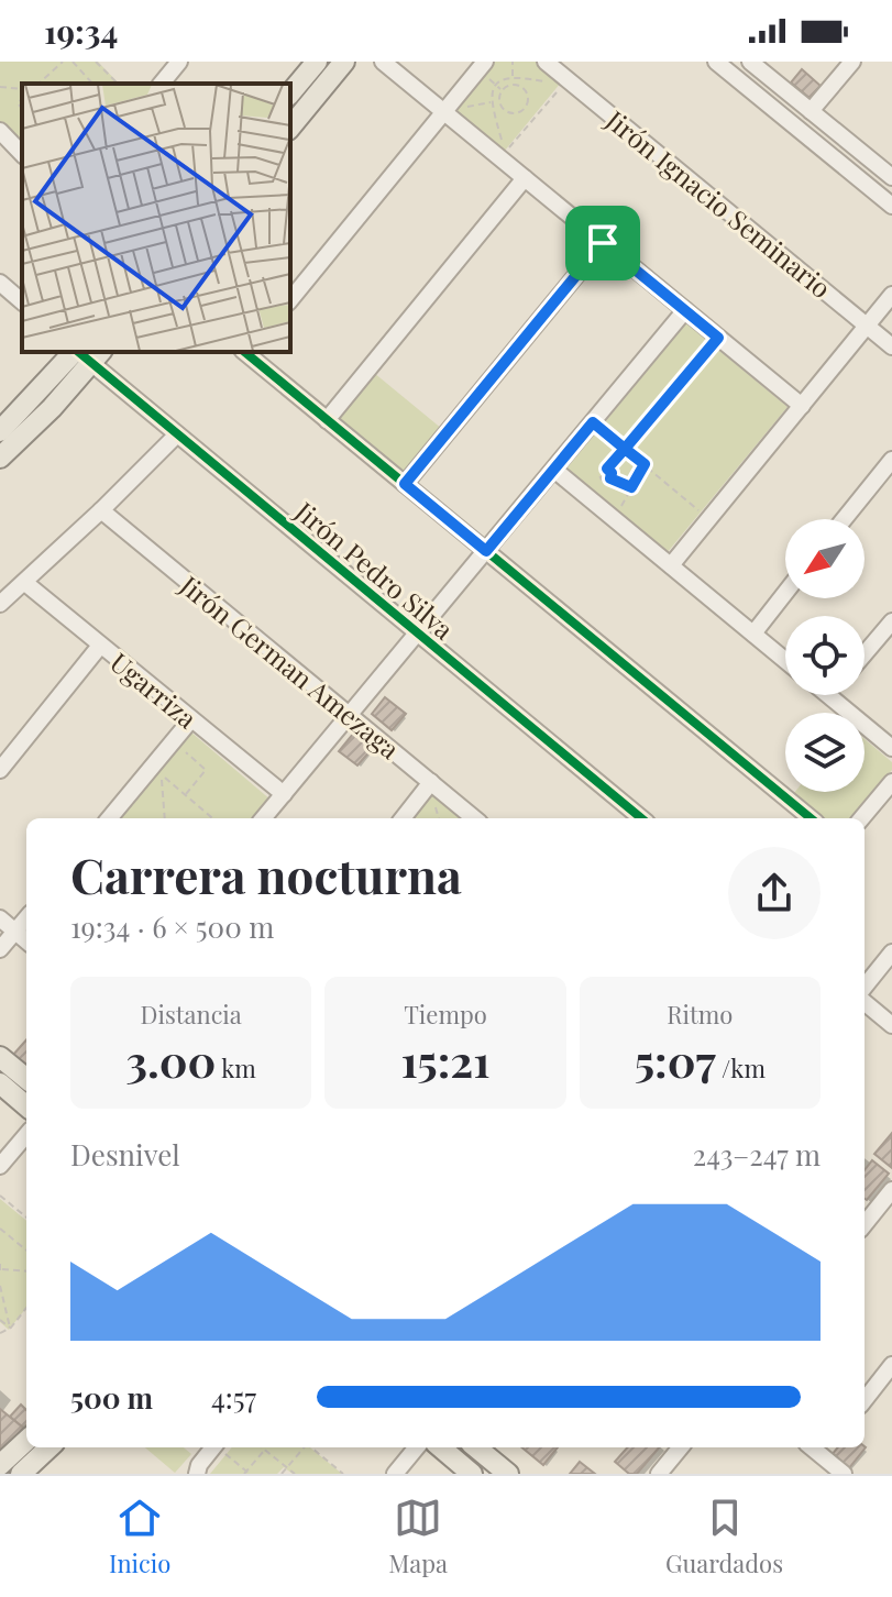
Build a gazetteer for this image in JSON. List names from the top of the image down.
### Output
{
  "streets": {
    "street": [
      "Jirón Ignacio Seminario",
      "Jirón Pedro Silva",
      "Jirón German Amezaga",
      "Ugarriza"
    ]
  },
  "north": "bottom left",
  "page": {
    "status": "19:34",
    "heading": ["Carrera nocturna", "19:34 · 6 × 500 m"],
    "stats": [
      ["Distancia", "3.00 km"],
      ["Tiempo", "15:21"],
      ["Ritmo", "5:07 /km"]
    ],
    "chart": ["Desnivel", "243–247 m"],
    "list": [
      {
        "name": "500 m",
        "note": "4:57"
      }
    ],
    "tabs": ["Inicio", "Mapa", "Guardados"]
  }
}
